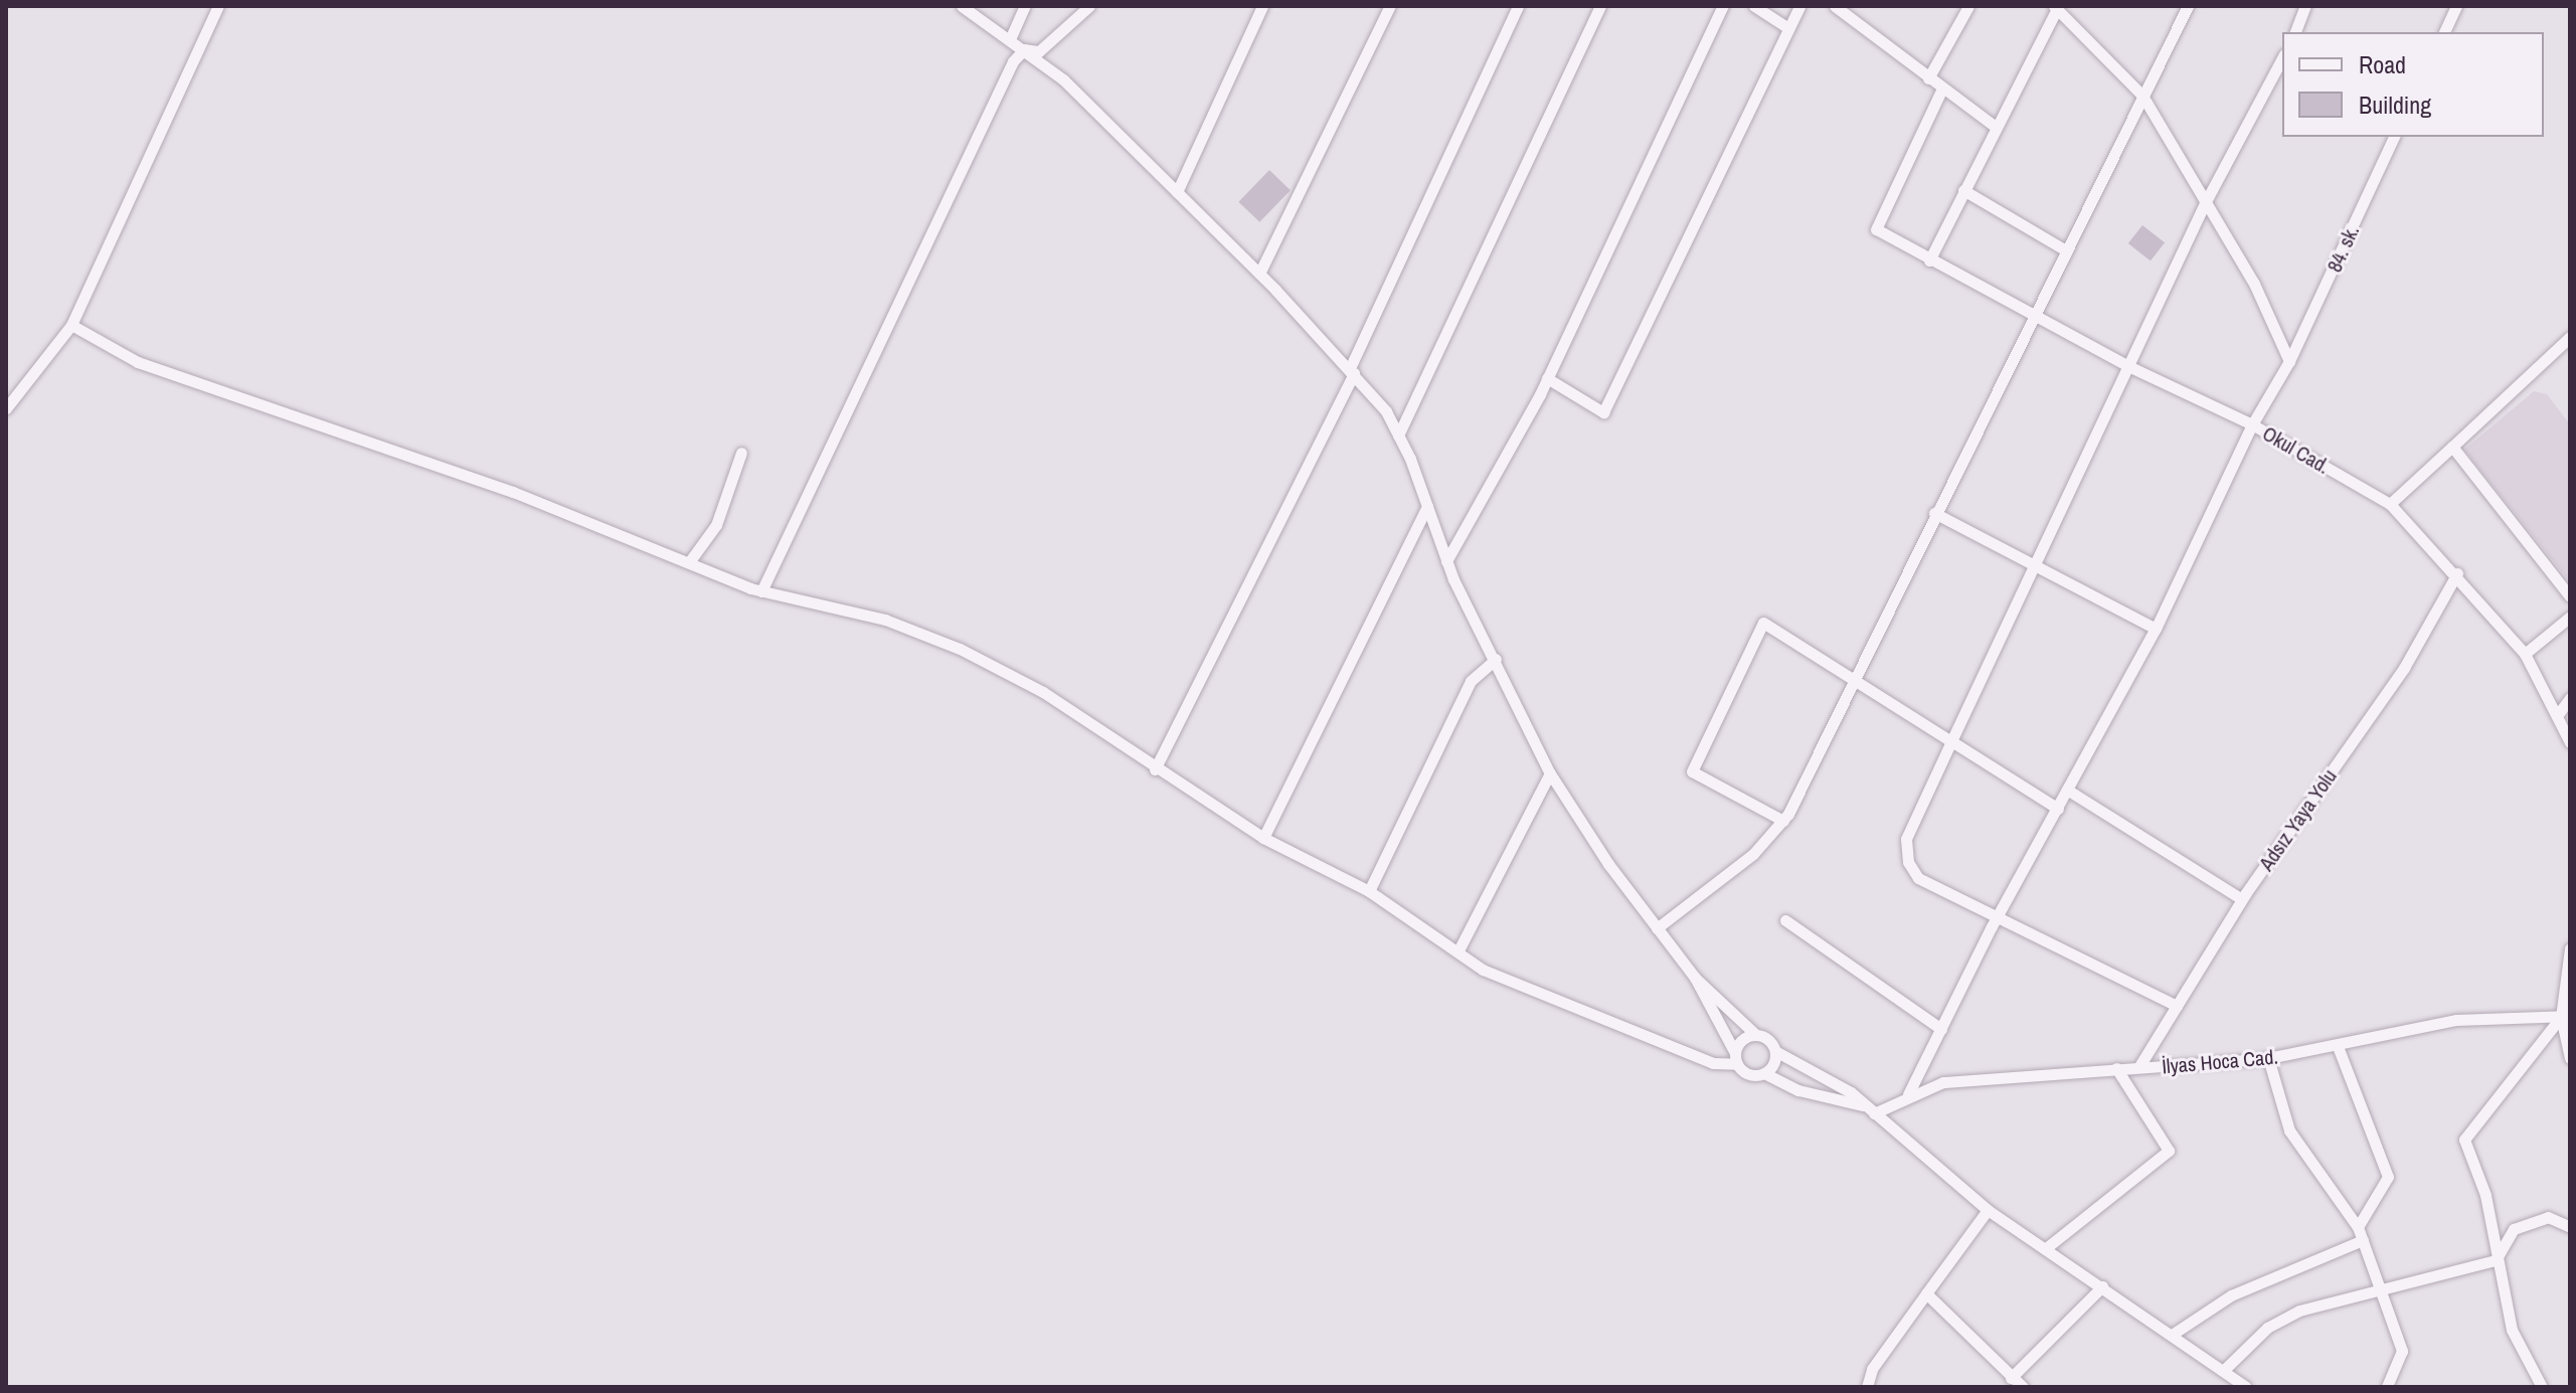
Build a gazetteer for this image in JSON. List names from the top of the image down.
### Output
{
  "streets": {
    "street": [
      "84. sk.",
      "Okul Cad.",
      "Adsız Yaya Yolu",
      "İlyas Hoca Cad."
    ]
  },
  "crossings": [
    ["84. sk.", "Okul Cad."],
    ["Okul Cad.", "Adsız Yaya Yolu"],
    ["Adsız Yaya Yolu", "İlyas Hoca Cad."]
  ],
  "legend": ["Road", "Building"]
}
